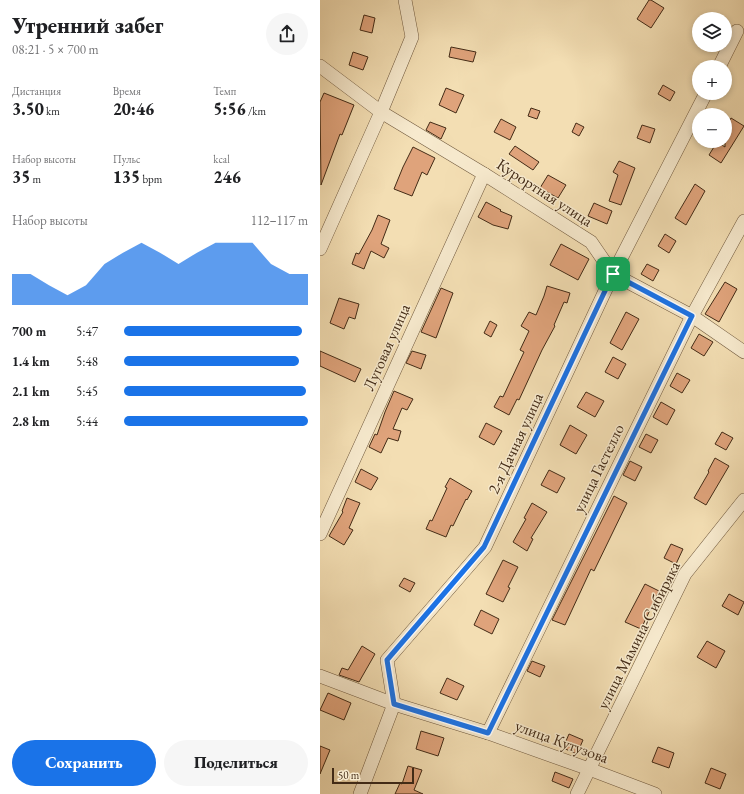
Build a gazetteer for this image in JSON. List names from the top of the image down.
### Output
{
  "streets": {
    "street": [
      "Курортная улица",
      "Луговая улица",
      "2-я Дачная улица",
      "улица Гастелло",
      "улица Мамина-Сибиряка",
      "улица Кутузова"
    ]
  },
  "crossings": [
    ["Курортная улица", "Луговая улица"],
    ["Курортная улица", "2-я Дачная улица"],
    ["Курортная улица", "улица Гастелло"],
    ["2-я Дачная улица", "улица Кутузова"],
    ["улица Гастелло", "улица Кутузова"],
    ["улица Мамина-Сибиряка", "улица Кутузова"]
  ],
  "scale_bar": "50 m",
  "page": {
    "heading": ["Утренний забег", "08:21 · 5 × 700 m"],
    "map_buttons": ["+", "−"],
    "stats": [
      ["Дистанция", "3.50 km"],
      ["Время", "20:46"],
      ["Темп", "5:56 /km"],
      ["Набор высоты", "35 m"],
      ["Пульс", "135 bpm"],
      ["kcal", "246"]
    ],
    "chart": ["Набор высоты", "112–117 m"],
    "list": [
      {
        "name": "700 m",
        "note": "5:47"
      },
      {
        "name": "1.4 km",
        "note": "5:48"
      },
      {
        "name": "2.1 km",
        "note": "5:45"
      },
      {
        "name": "2.8 km",
        "note": "5:44"
      }
    ],
    "buttons": ["Сохранить", "Поделиться"],
    "scale": "50 m"
  }
}
